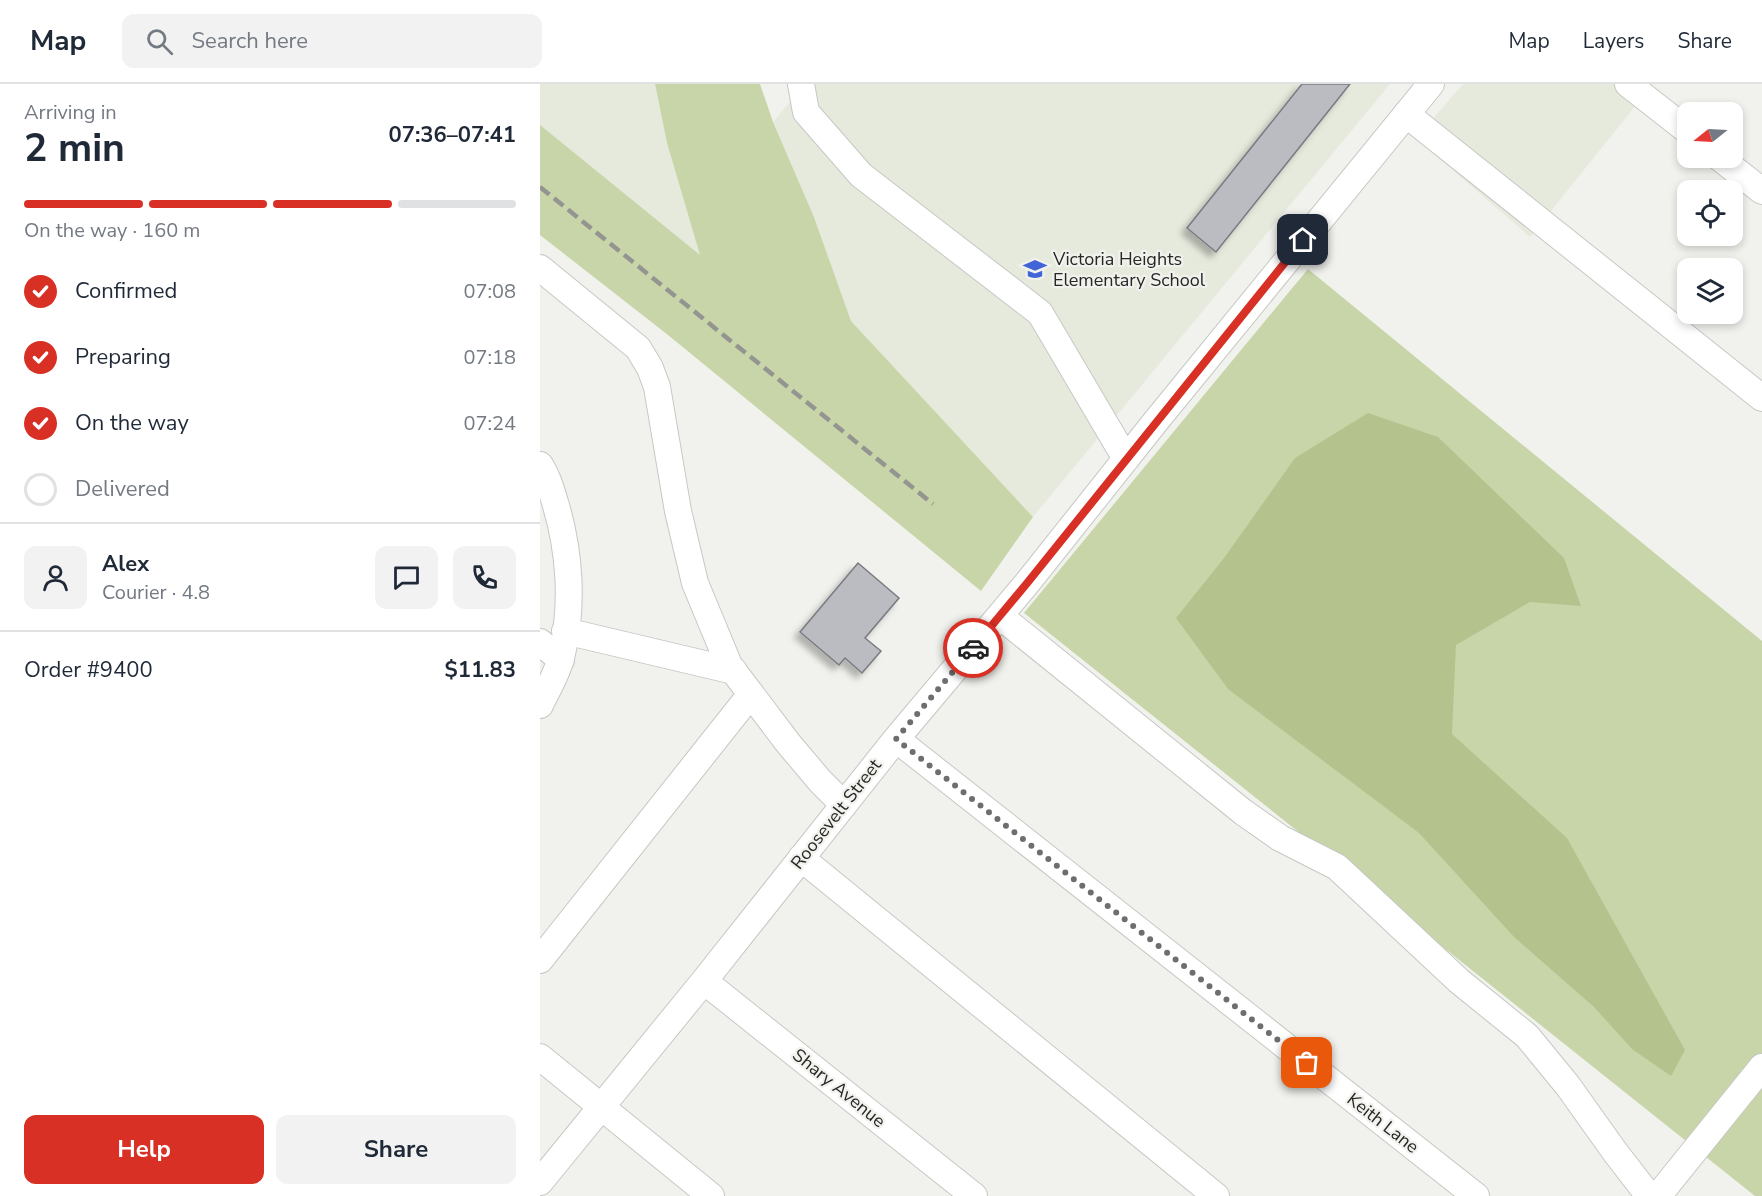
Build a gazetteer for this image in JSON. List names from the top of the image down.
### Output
{
  "streets": {
    "street": ["Roosevelt Street", "Shary Avenue", "Keith Lane"]
  },
  "crossings": [
    ["Roosevelt Street", "Shary Avenue"],
    ["Roosevelt Street", "Keith Lane"]
  ],
  "places": {
    "school or university": ["Victoria Heights Elementary School"]
  },
  "north": "left",
  "page": {
    "header": "Map",
    "search": "Search here",
    "nav": ["Map", "Layers", "Share"],
    "heading": ["2 min", "Arriving in", "07:36–07:41"],
    "panel": [
      "Alex",
      "Courier · 4.8",
      "Order #9400",
      "$11.83"
    ],
    "bar": "On the way · 160 m",
    "list": [
      ["Confirmed", "07:08"],
      ["Preparing", "07:18"],
      ["On the way", "07:24"],
      "Delivered"
    ],
    "buttons": ["Help", "Share"]
  }
}
